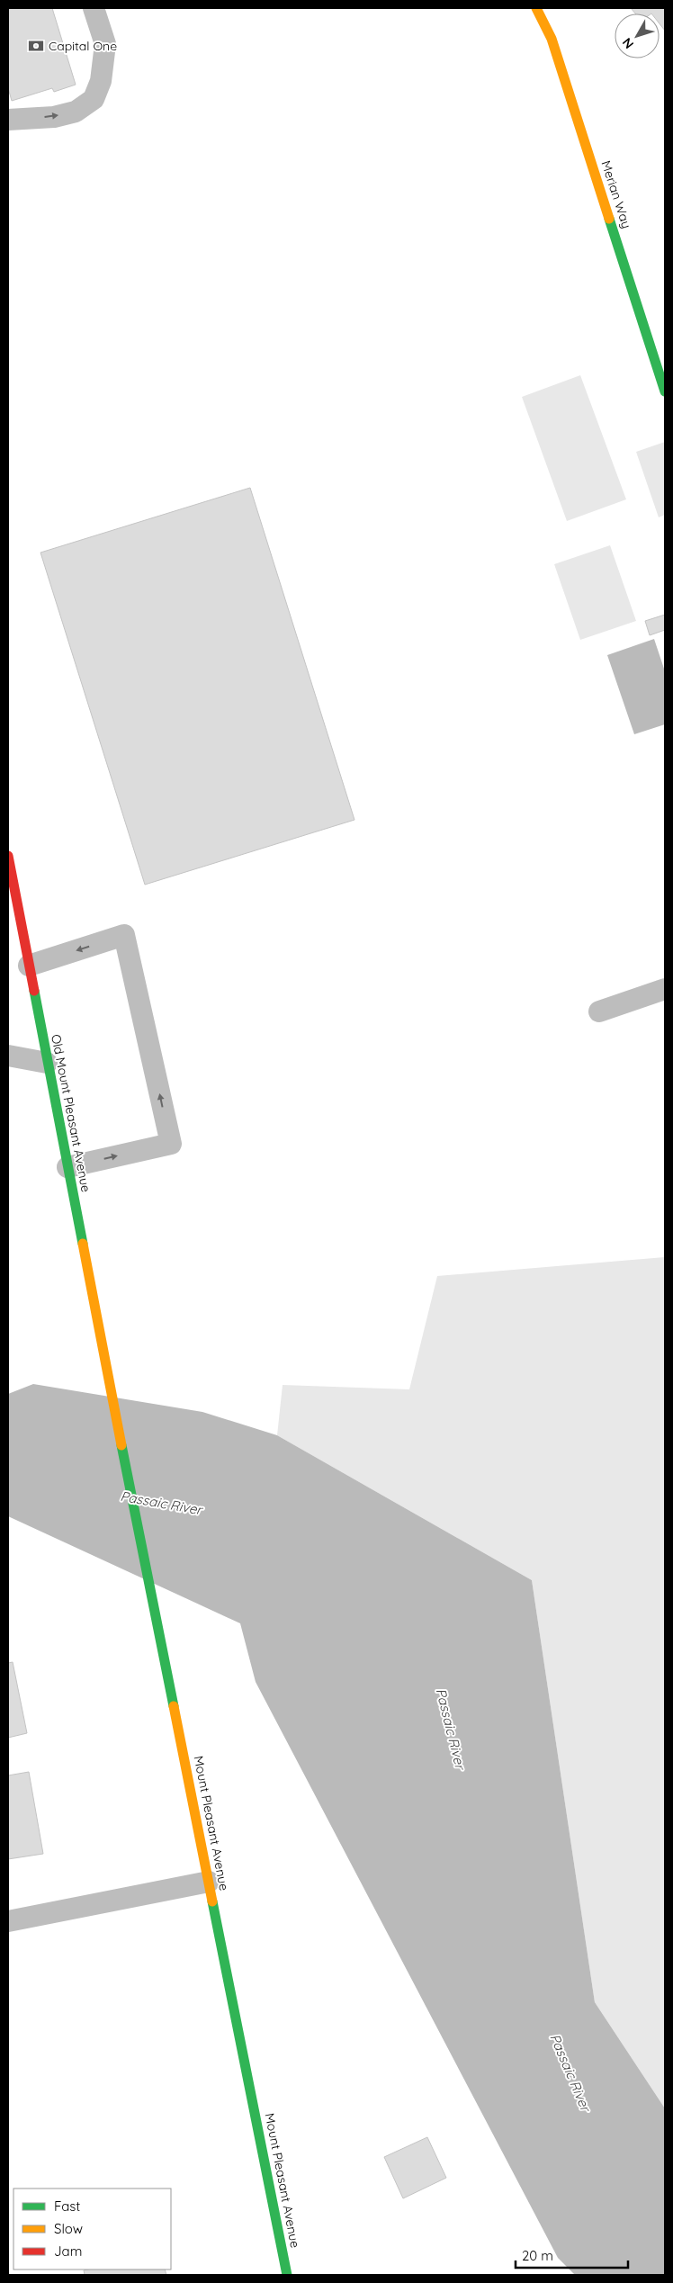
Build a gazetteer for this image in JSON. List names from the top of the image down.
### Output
{
  "streets": {
    "street": ["Merian Way", "Old Mount Pleasant Avenue", "Mount Pleasant Avenue"]
  },
  "crossings": [
    ["Old Mount Pleasant Avenue", "Mount Pleasant Avenue"]
  ],
  "water": ["Passaic River"],
  "places": {
    "bank": ["Capital One"]
  },
  "legend": ["Fast", "Slow", "Jam"],
  "scale_bar": "20 m",
  "north": "bottom left"
}
